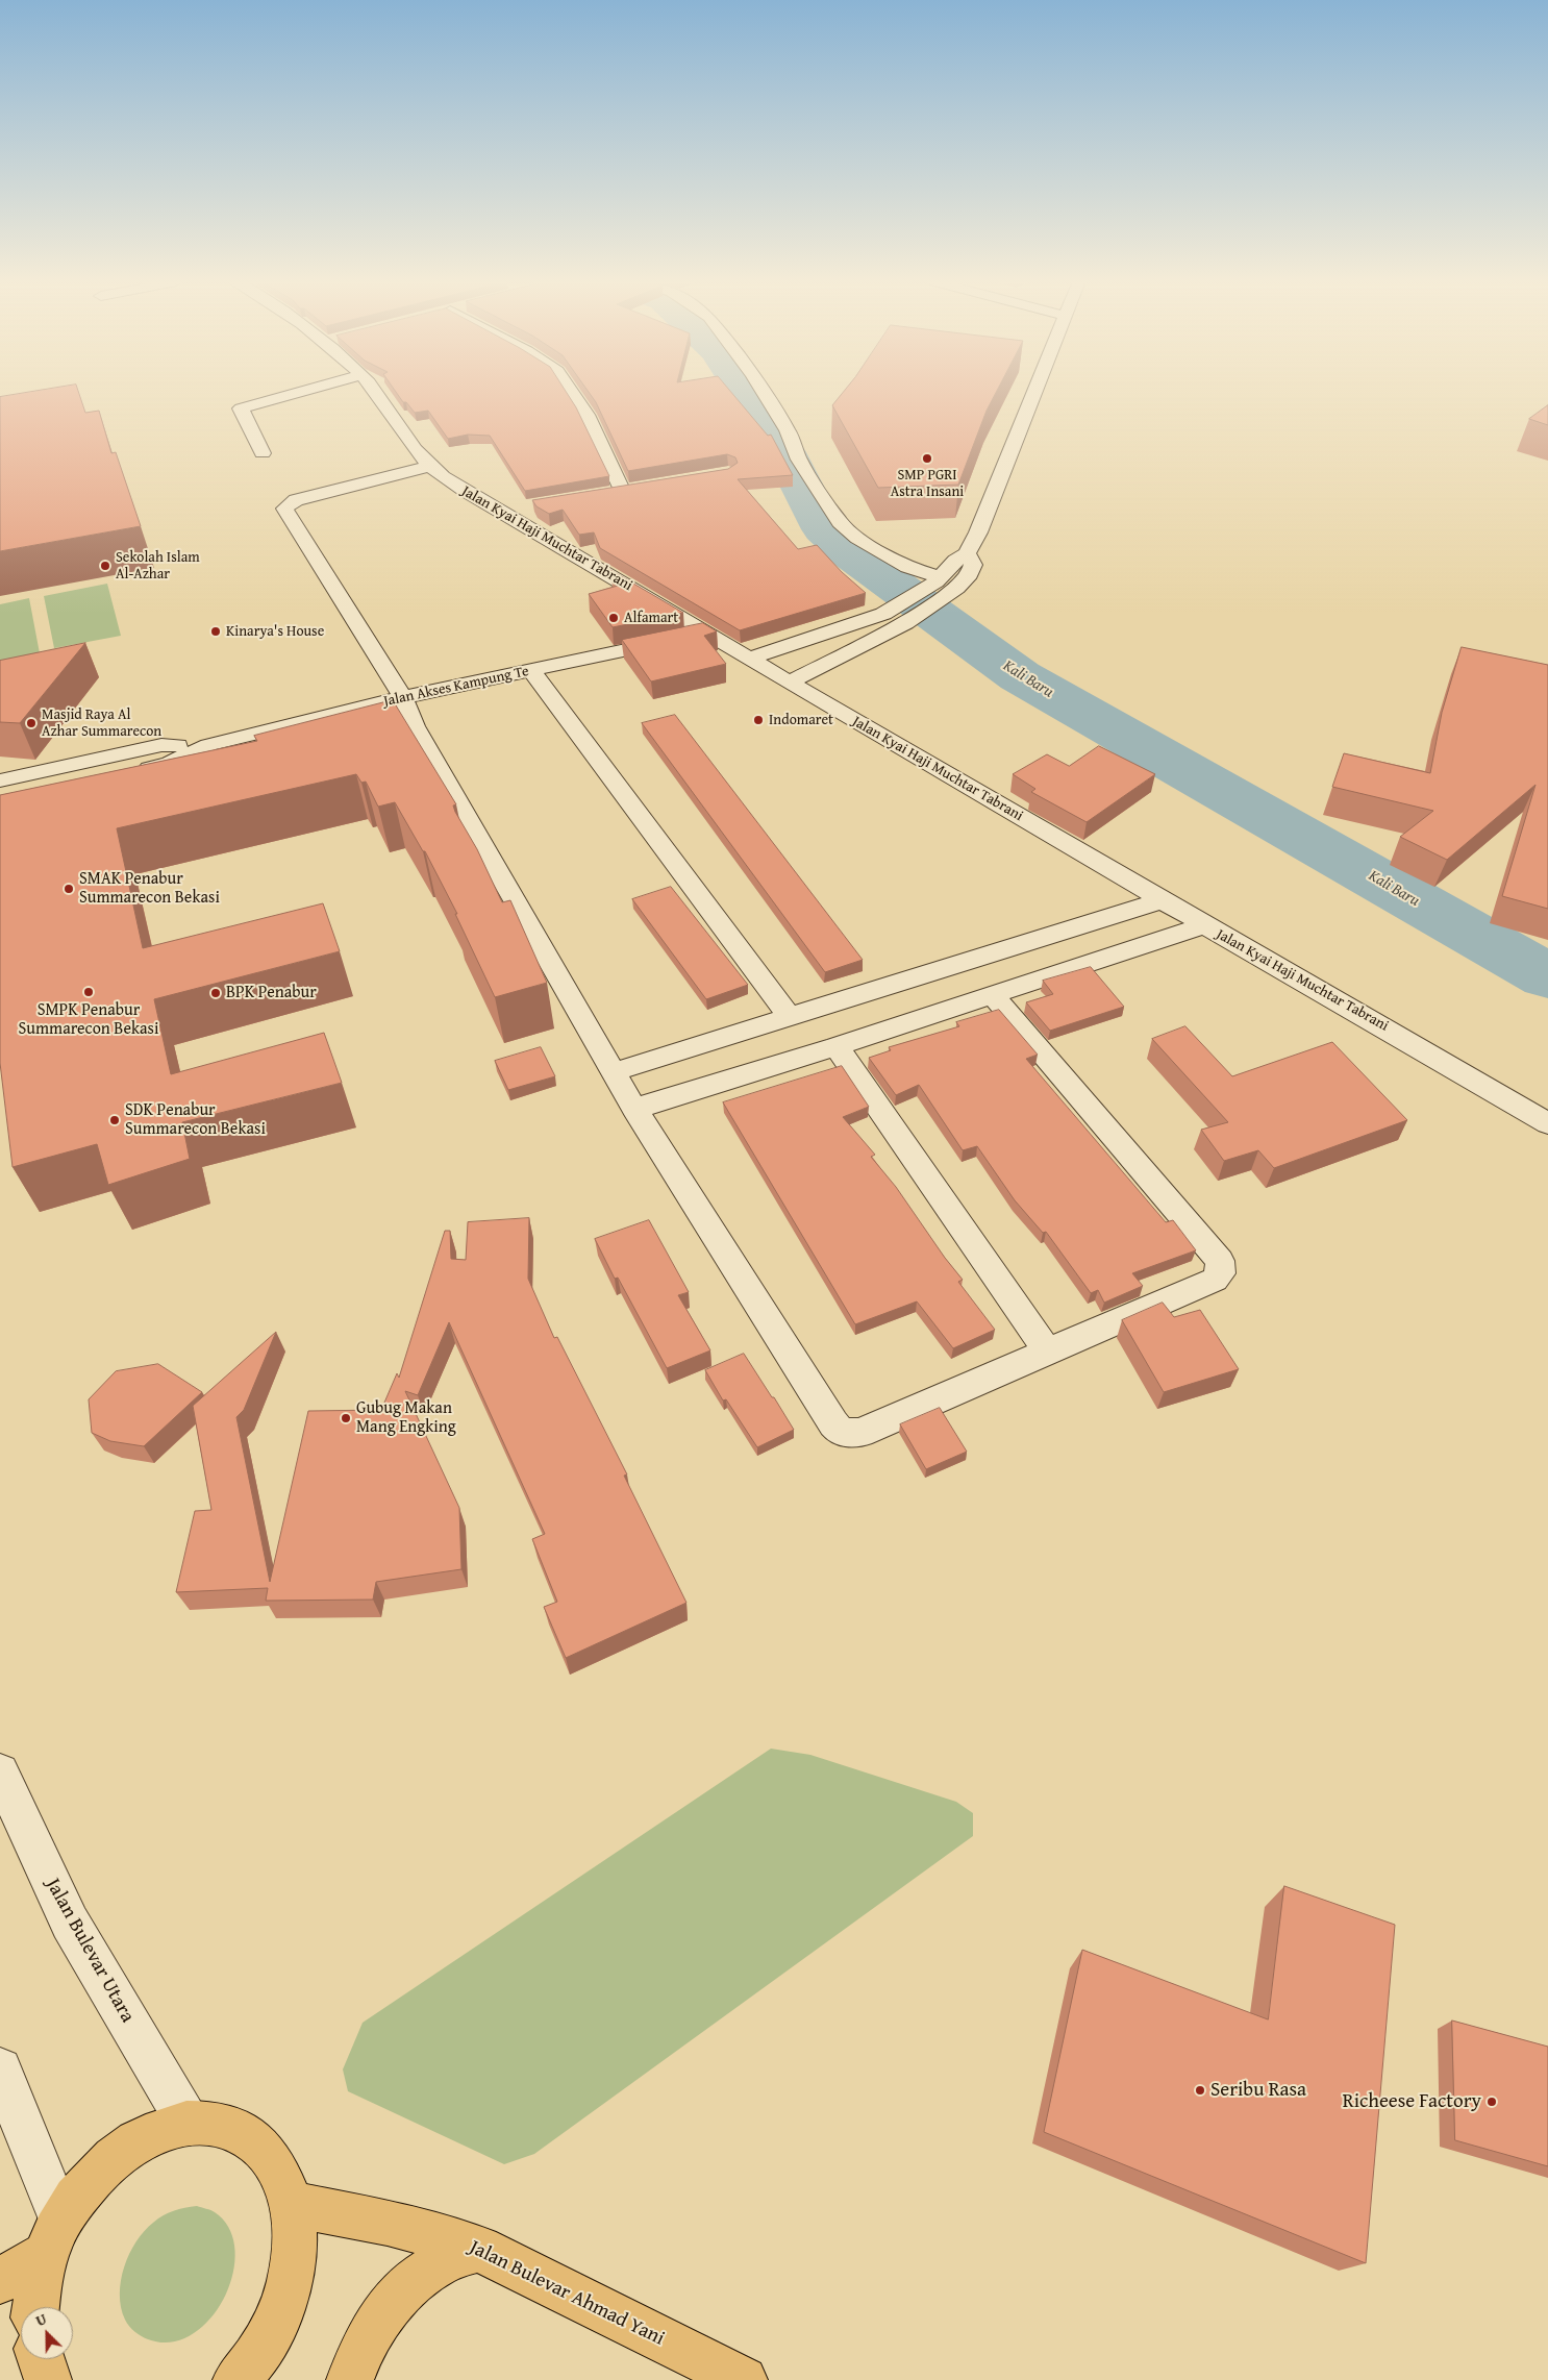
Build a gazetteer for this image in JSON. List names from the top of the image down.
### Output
{
  "streets": {
    "main road": ["Jalan Bulevar Ahmad Yani"],
    "street": ["Jalan Kyai Haji Muchtar Tabrani", "Jalan Akses Kampung Te", "Jalan Bulevar Utara"]
  },
  "crossings": [
    ["Jalan Kyai Haji Muchtar Tabrani", "Jalan Akses Kampung Te"]
  ],
  "water": ["Kali Baru"],
  "places": [
    "SMP PGRI Astra Insani",
    "Sekolah Islam Al-Azhar",
    "Alfamart",
    "Kinarya's House",
    "Indomaret",
    "Masjid Raya Al Azhar Summarecon",
    "SMAK Penabur Summarecon Bekasi",
    "SMPK Penabur Summarecon Bekasi",
    "BPK Penabur",
    "SDK Penabur Summarecon Bekasi",
    "Gubug Makan Mang Engking",
    "Seribu Rasa",
    "Richeese Factory"
  ],
  "north": "top left"
}
